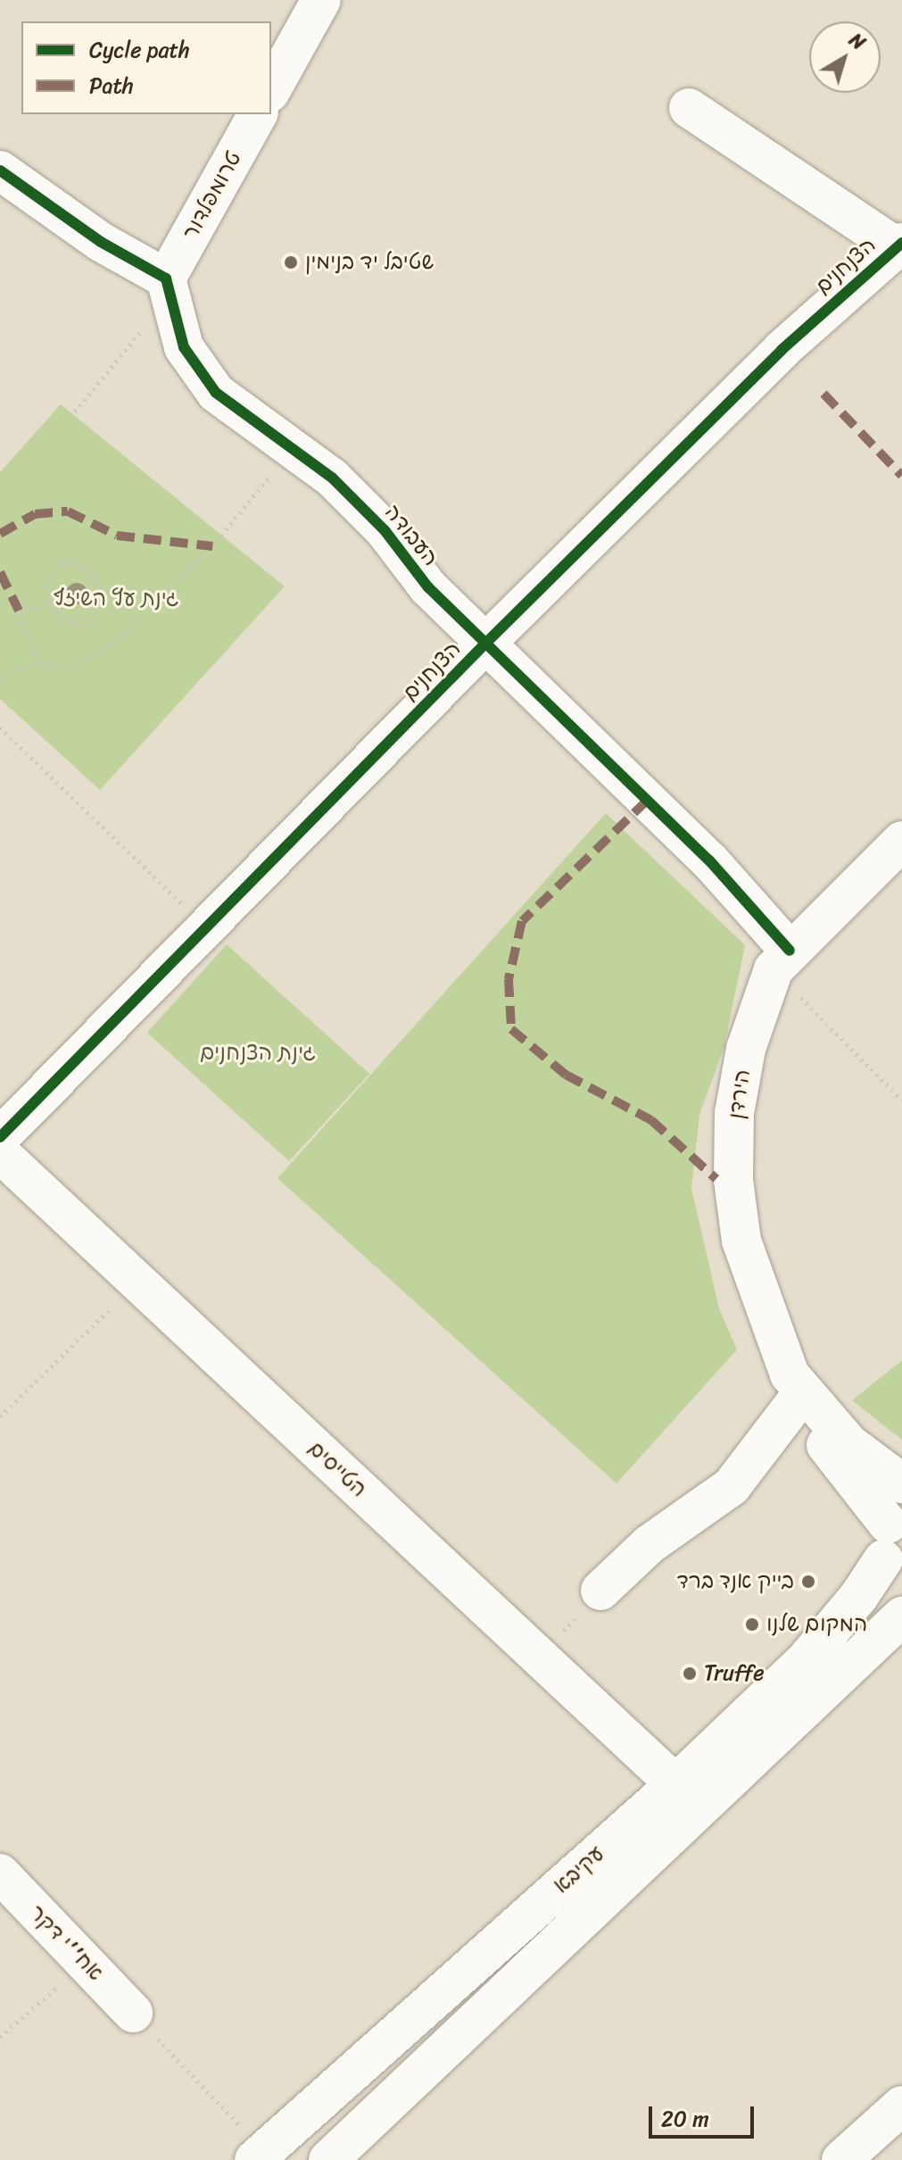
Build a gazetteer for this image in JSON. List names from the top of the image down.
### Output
{
  "streets": {
    "street": [
      "טרומפלדור",
      "הצנחנים",
      "העבודה",
      "הירדן",
      "הטייסים",
      "עקיבא",
      "אח''י דקר"
    ]
  },
  "crossings": [
    ["טרומפלדור", "העבודה"],
    ["הצנחנים", "העבודה"],
    ["העבודה", "הירדן"],
    ["הירדן", "עקיבא"],
    ["הטייסים", "עקיבא"]
  ],
  "parks": ["גינת עץ השיזף", "גינת הצנחנים"],
  "places": [
    "שטיבל יד בנימין",
    "בייק אנד ברד",
    "המקום שלנו",
    "Truffe"
  ],
  "legend": ["Cycle path", "Path"],
  "scale_bar": "20 m",
  "north": "top right"
}
